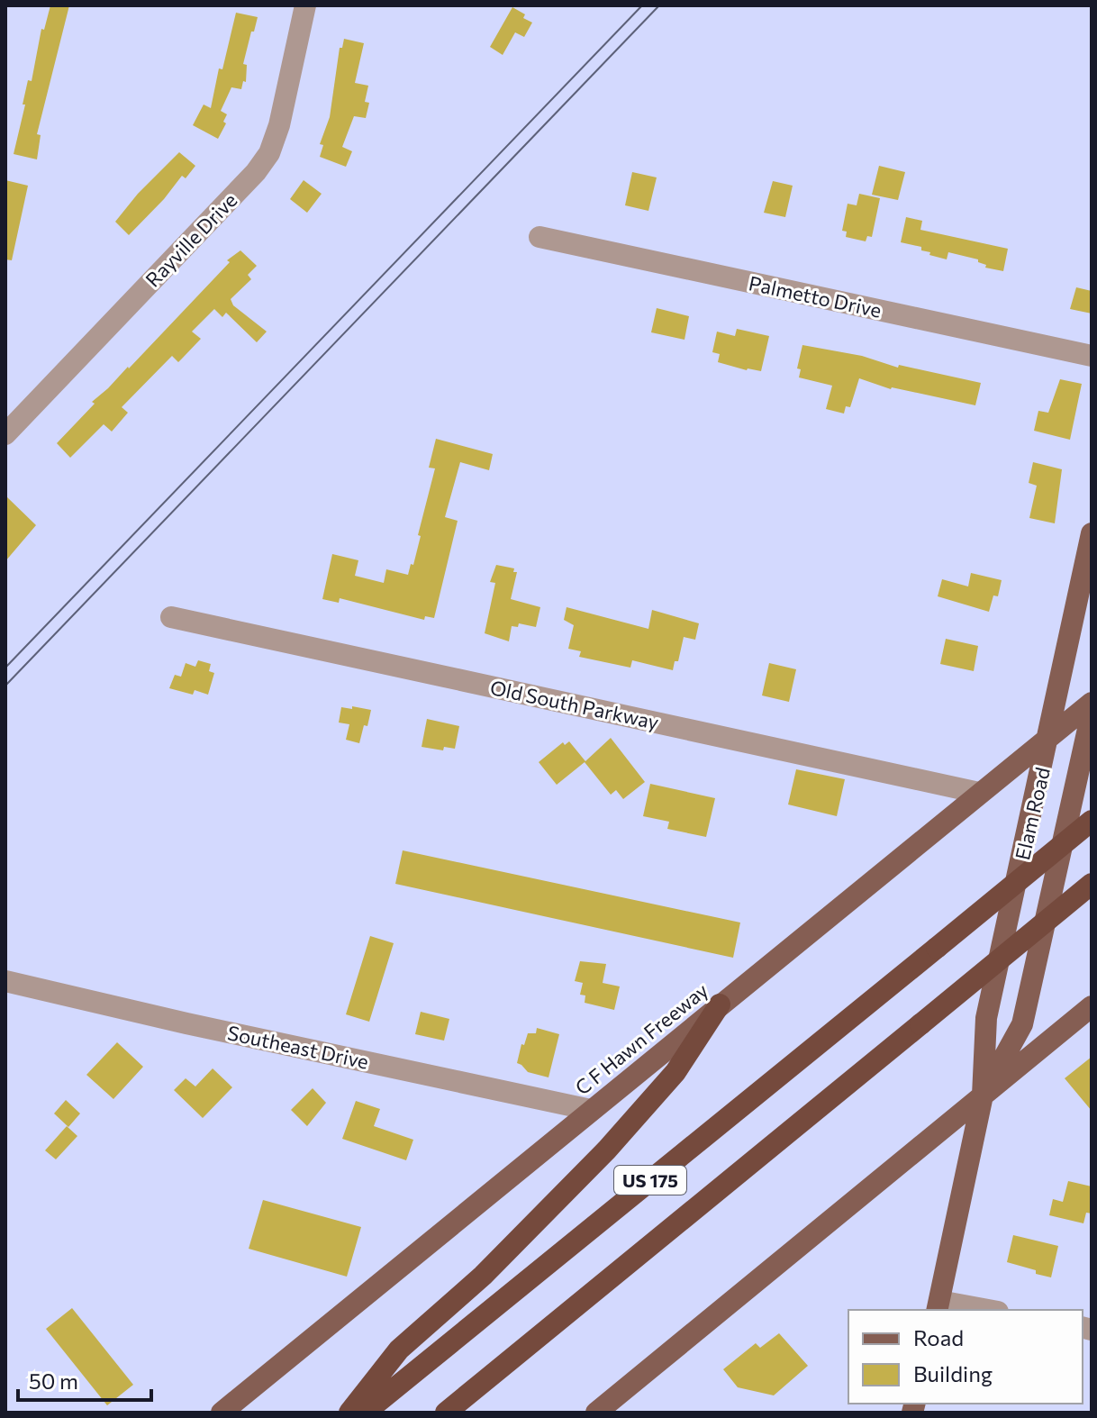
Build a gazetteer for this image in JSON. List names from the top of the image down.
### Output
{
  "streets": {
    "highway": ["US 175"],
    "main road": ["Elam Road", "C F Hawn Freeway"],
    "street": [
      "Rayville Drive",
      "Palmetto Drive",
      "Old South Parkway",
      "Southeast Drive"
    ]
  },
  "crossings": [
    ["Old South Parkway", "C F Hawn Freeway"],
    ["Elam Road", "C F Hawn Freeway"],
    ["C F Hawn Freeway", "Southeast Drive"]
  ],
  "legend": ["Road", "Building"],
  "scale_bar": "50 m"
}
